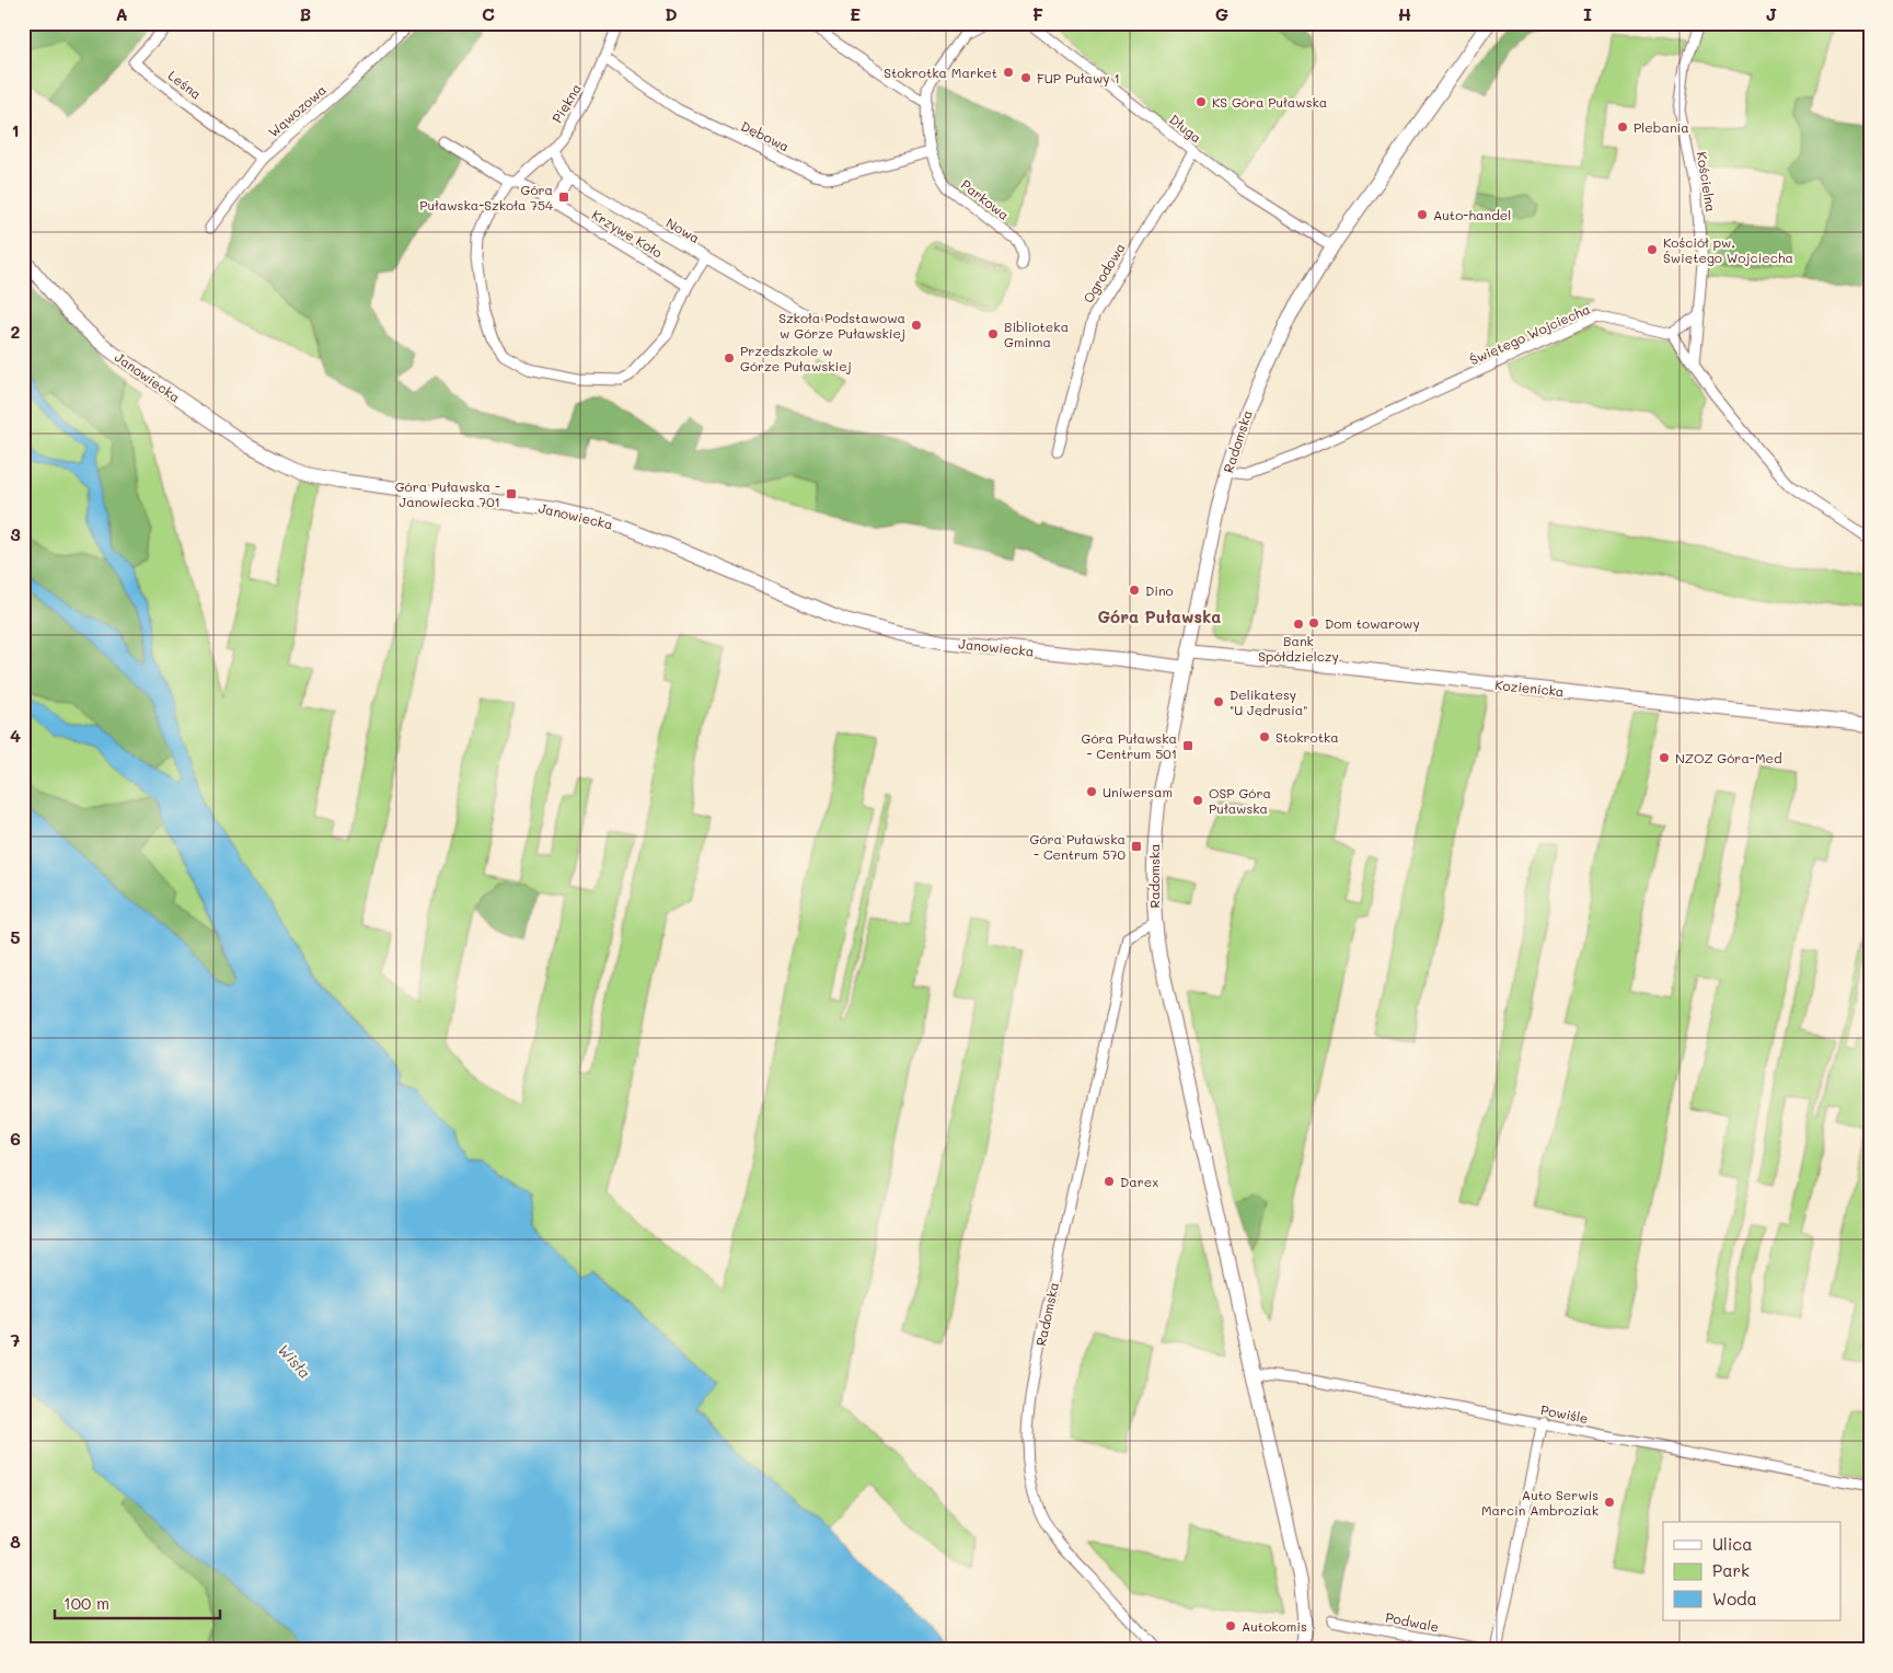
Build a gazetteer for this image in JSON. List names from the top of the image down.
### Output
{
  "streets": {
    "main road": ["Janowiecka", "Radomska", "Kozienicka"],
    "street": [
      "Leśna",
      "Piękna",
      "Wąwozowa",
      "Długa",
      "Dębowa",
      "Kościelna",
      "Parkowa",
      "Nowa",
      "Krzywe Koło",
      "Ogrodowa",
      "Świętego Wojciecha",
      "Powiśle",
      "Podwale"
    ]
  },
  "crossings": [
    ["Leśna", "Wąwozowa"],
    ["Piękna", "Dębowa"],
    ["Piękna", "Nowa"],
    ["Piękna", "Krzywe Koło"],
    ["Długa", "Ogrodowa"],
    ["Długa", "Radomska"],
    ["Dębowa", "Parkowa"],
    ["Świętego Wojciecha", "Radomska"],
    ["Janowiecka", "Radomska"],
    ["Radomska", "Kozienicka"],
    ["Radomska", "Powiśle"]
  ],
  "districts": ["Góra Puławska"],
  "water": ["Wisła"],
  "places": {
    "other": [
      "Stokrotka Market",
      "FUP Puławy 1",
      "KS Góra Puławska",
      "Plebania",
      "Auto-handel",
      "Kościół pw. Świętego Wojciecha",
      "Szkoła Podstawowa w Górze Puławskiej",
      "Biblioteka Gminna",
      "Przedszkole w Górze Puławskiej",
      "Dino",
      "Dom towarowy",
      "Bank Spółdzielczy",
      "Delikatesy \"U Jędrusia\"",
      "Stokrotka",
      "NZOZ Góra-Med",
      "Uniwersam",
      "OSP Góra Puławska",
      "Darex",
      "Auto Serwis Marcin Ambroziak",
      "Autokomis"
    ],
    "transit": [
      "Góra Puławska-Szkoła 754",
      "Góra Puławska - Janowiecka 701",
      "Góra Puławska - Centrum 501",
      "Góra Puławska - Centrum 570"
    ]
  },
  "legend": ["Ulica", "Park", "Woda"],
  "scale_bar": "100 m",
  "grid": {
    "columns": [
      "A",
      "B",
      "C",
      "D",
      "E",
      "F",
      "G",
      "H",
      "I",
      "J"
    ],
    "rows": [
      "1",
      "2",
      "3",
      "4",
      "5",
      "6",
      "7",
      "8"
    ]
  }
}
